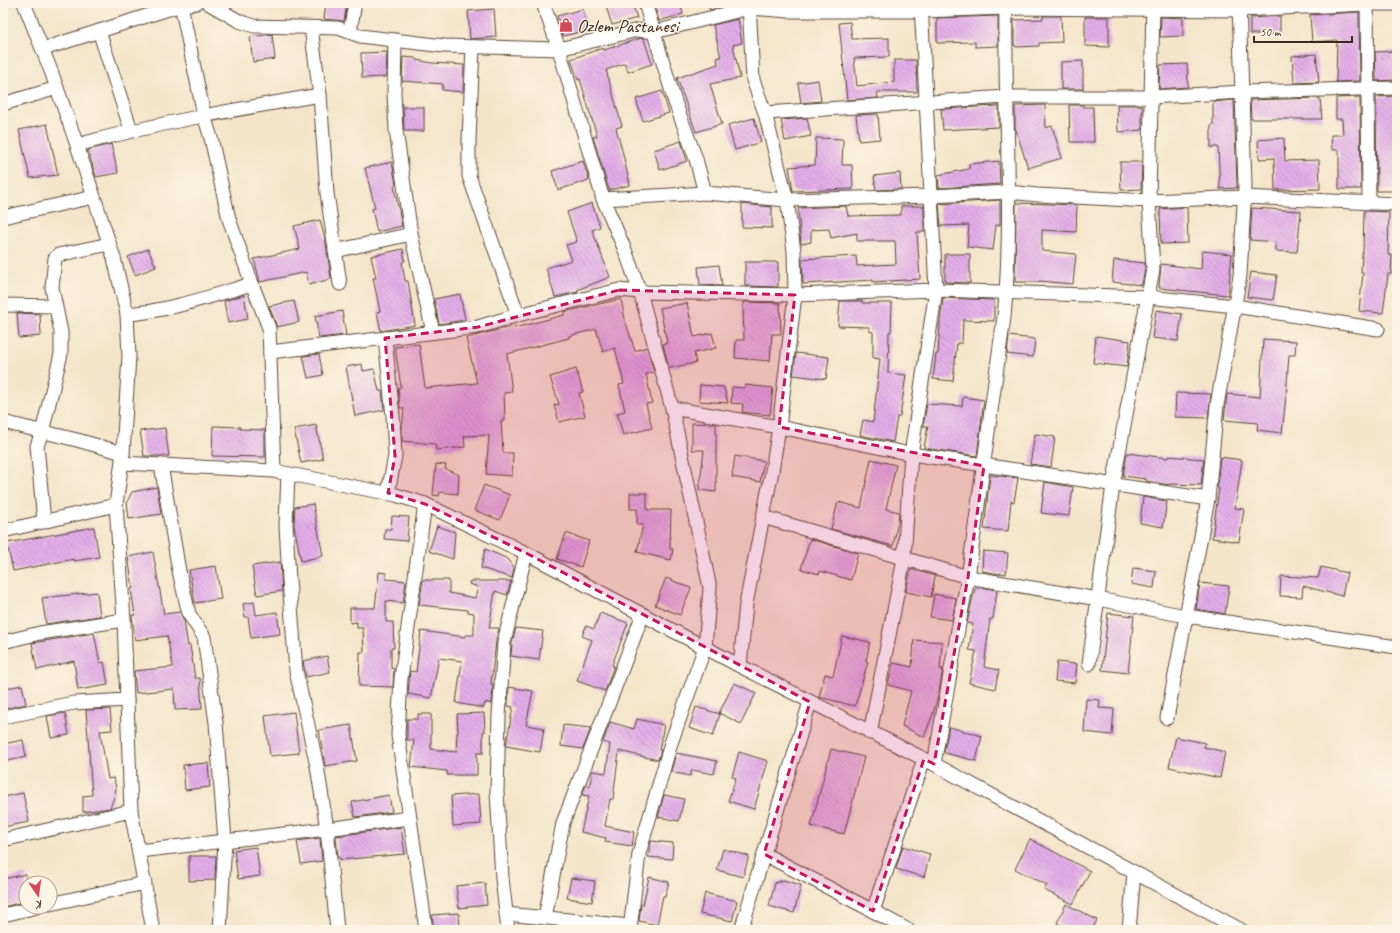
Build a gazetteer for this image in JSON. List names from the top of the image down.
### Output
{
  "places": {
    "shop": ["Ozlem Pastanesi"]
  },
  "scale_bar": "50 m",
  "north": "bottom"
}
